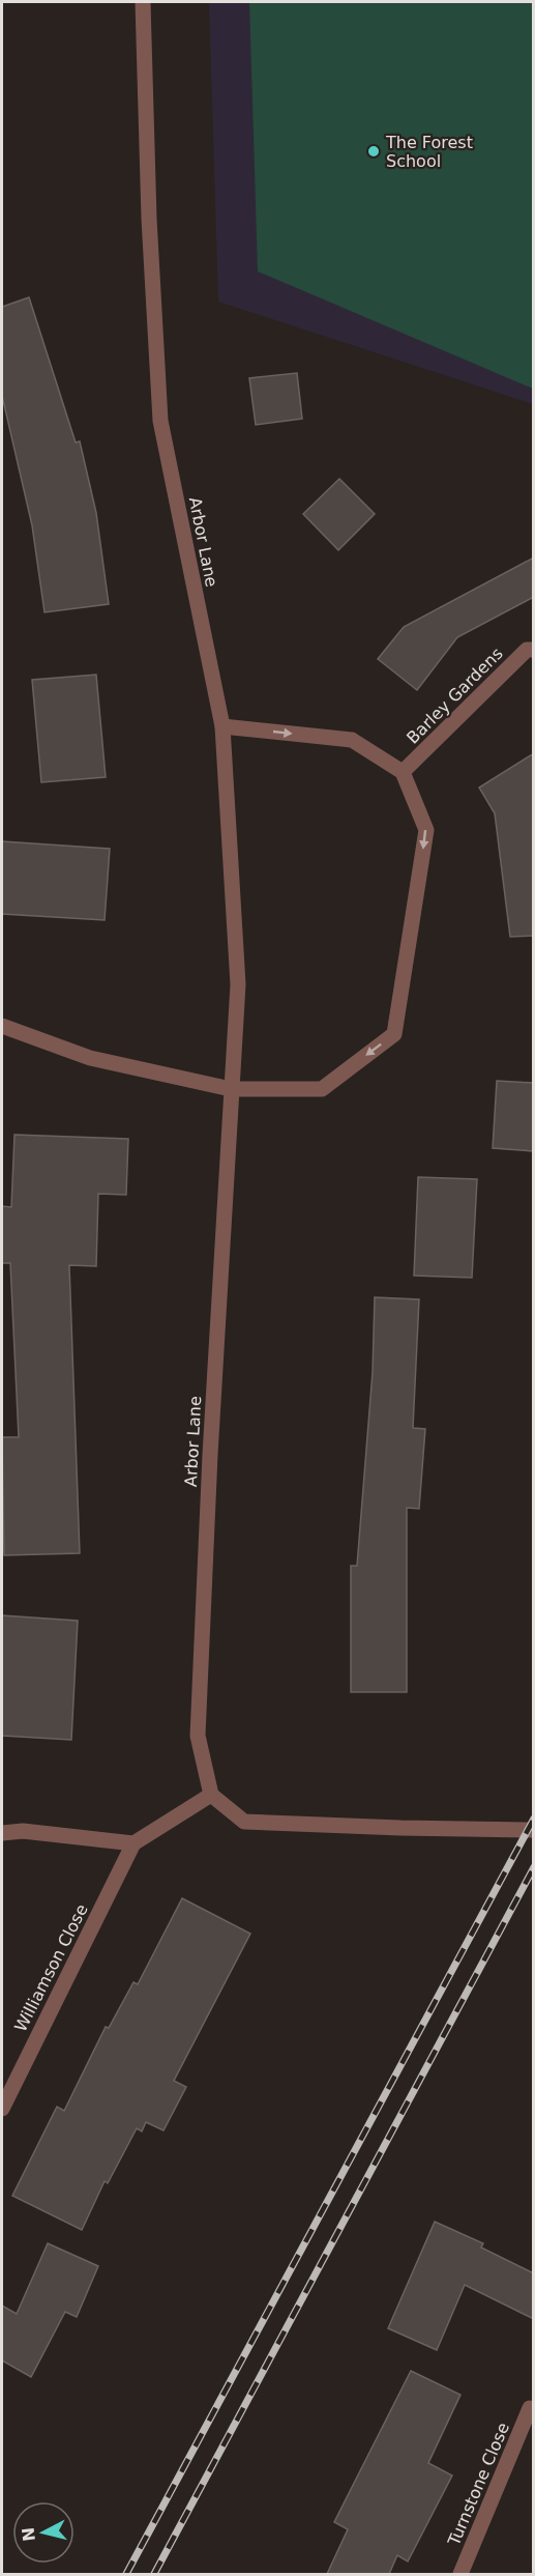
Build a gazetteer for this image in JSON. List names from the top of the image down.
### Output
{
  "streets": {
    "street": [
      "Arbor Lane",
      "Barley Gardens",
      "Williamson Close",
      "Turnstone Close"
    ]
  },
  "places": ["The Forest School"],
  "north": "left"
}
